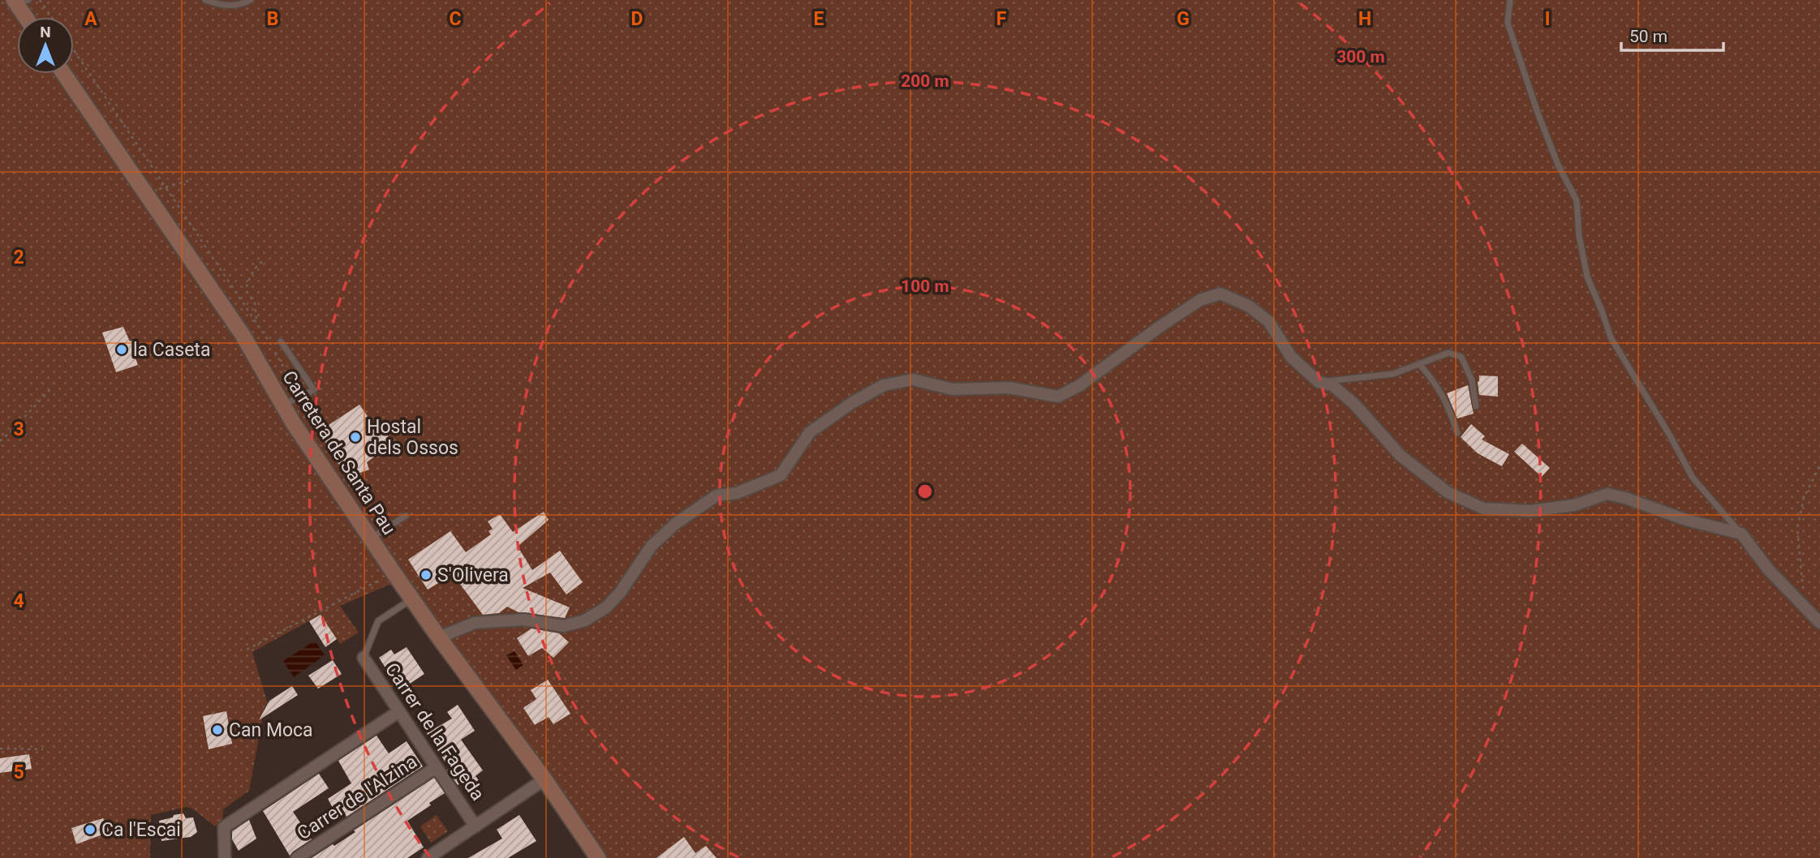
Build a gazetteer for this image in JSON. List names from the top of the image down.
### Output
{
  "streets": {
    "main road": ["Carretera de Santa Pau"],
    "street": ["Carrer de la Fageda", "Carrer de l'Alzina"]
  },
  "crossings": [
    ["Carrer de la Fageda", "Carrer de l'Alzina"]
  ],
  "places": [
    "la Caseta",
    "Hostal dels Ossos",
    "S'Olivera",
    "Can Moca",
    "Ca l'Escai"
  ],
  "scale_bar": "50 m",
  "north": "top",
  "grid": {
    "columns": [
      "A",
      "B",
      "C",
      "D",
      "E",
      "F",
      "G",
      "H",
      "I"
    ],
    "rows": [
      "2",
      "3",
      "4",
      "5"
    ]
  },
  "rings": ["300 m", "200 m", "100 m"]
}
